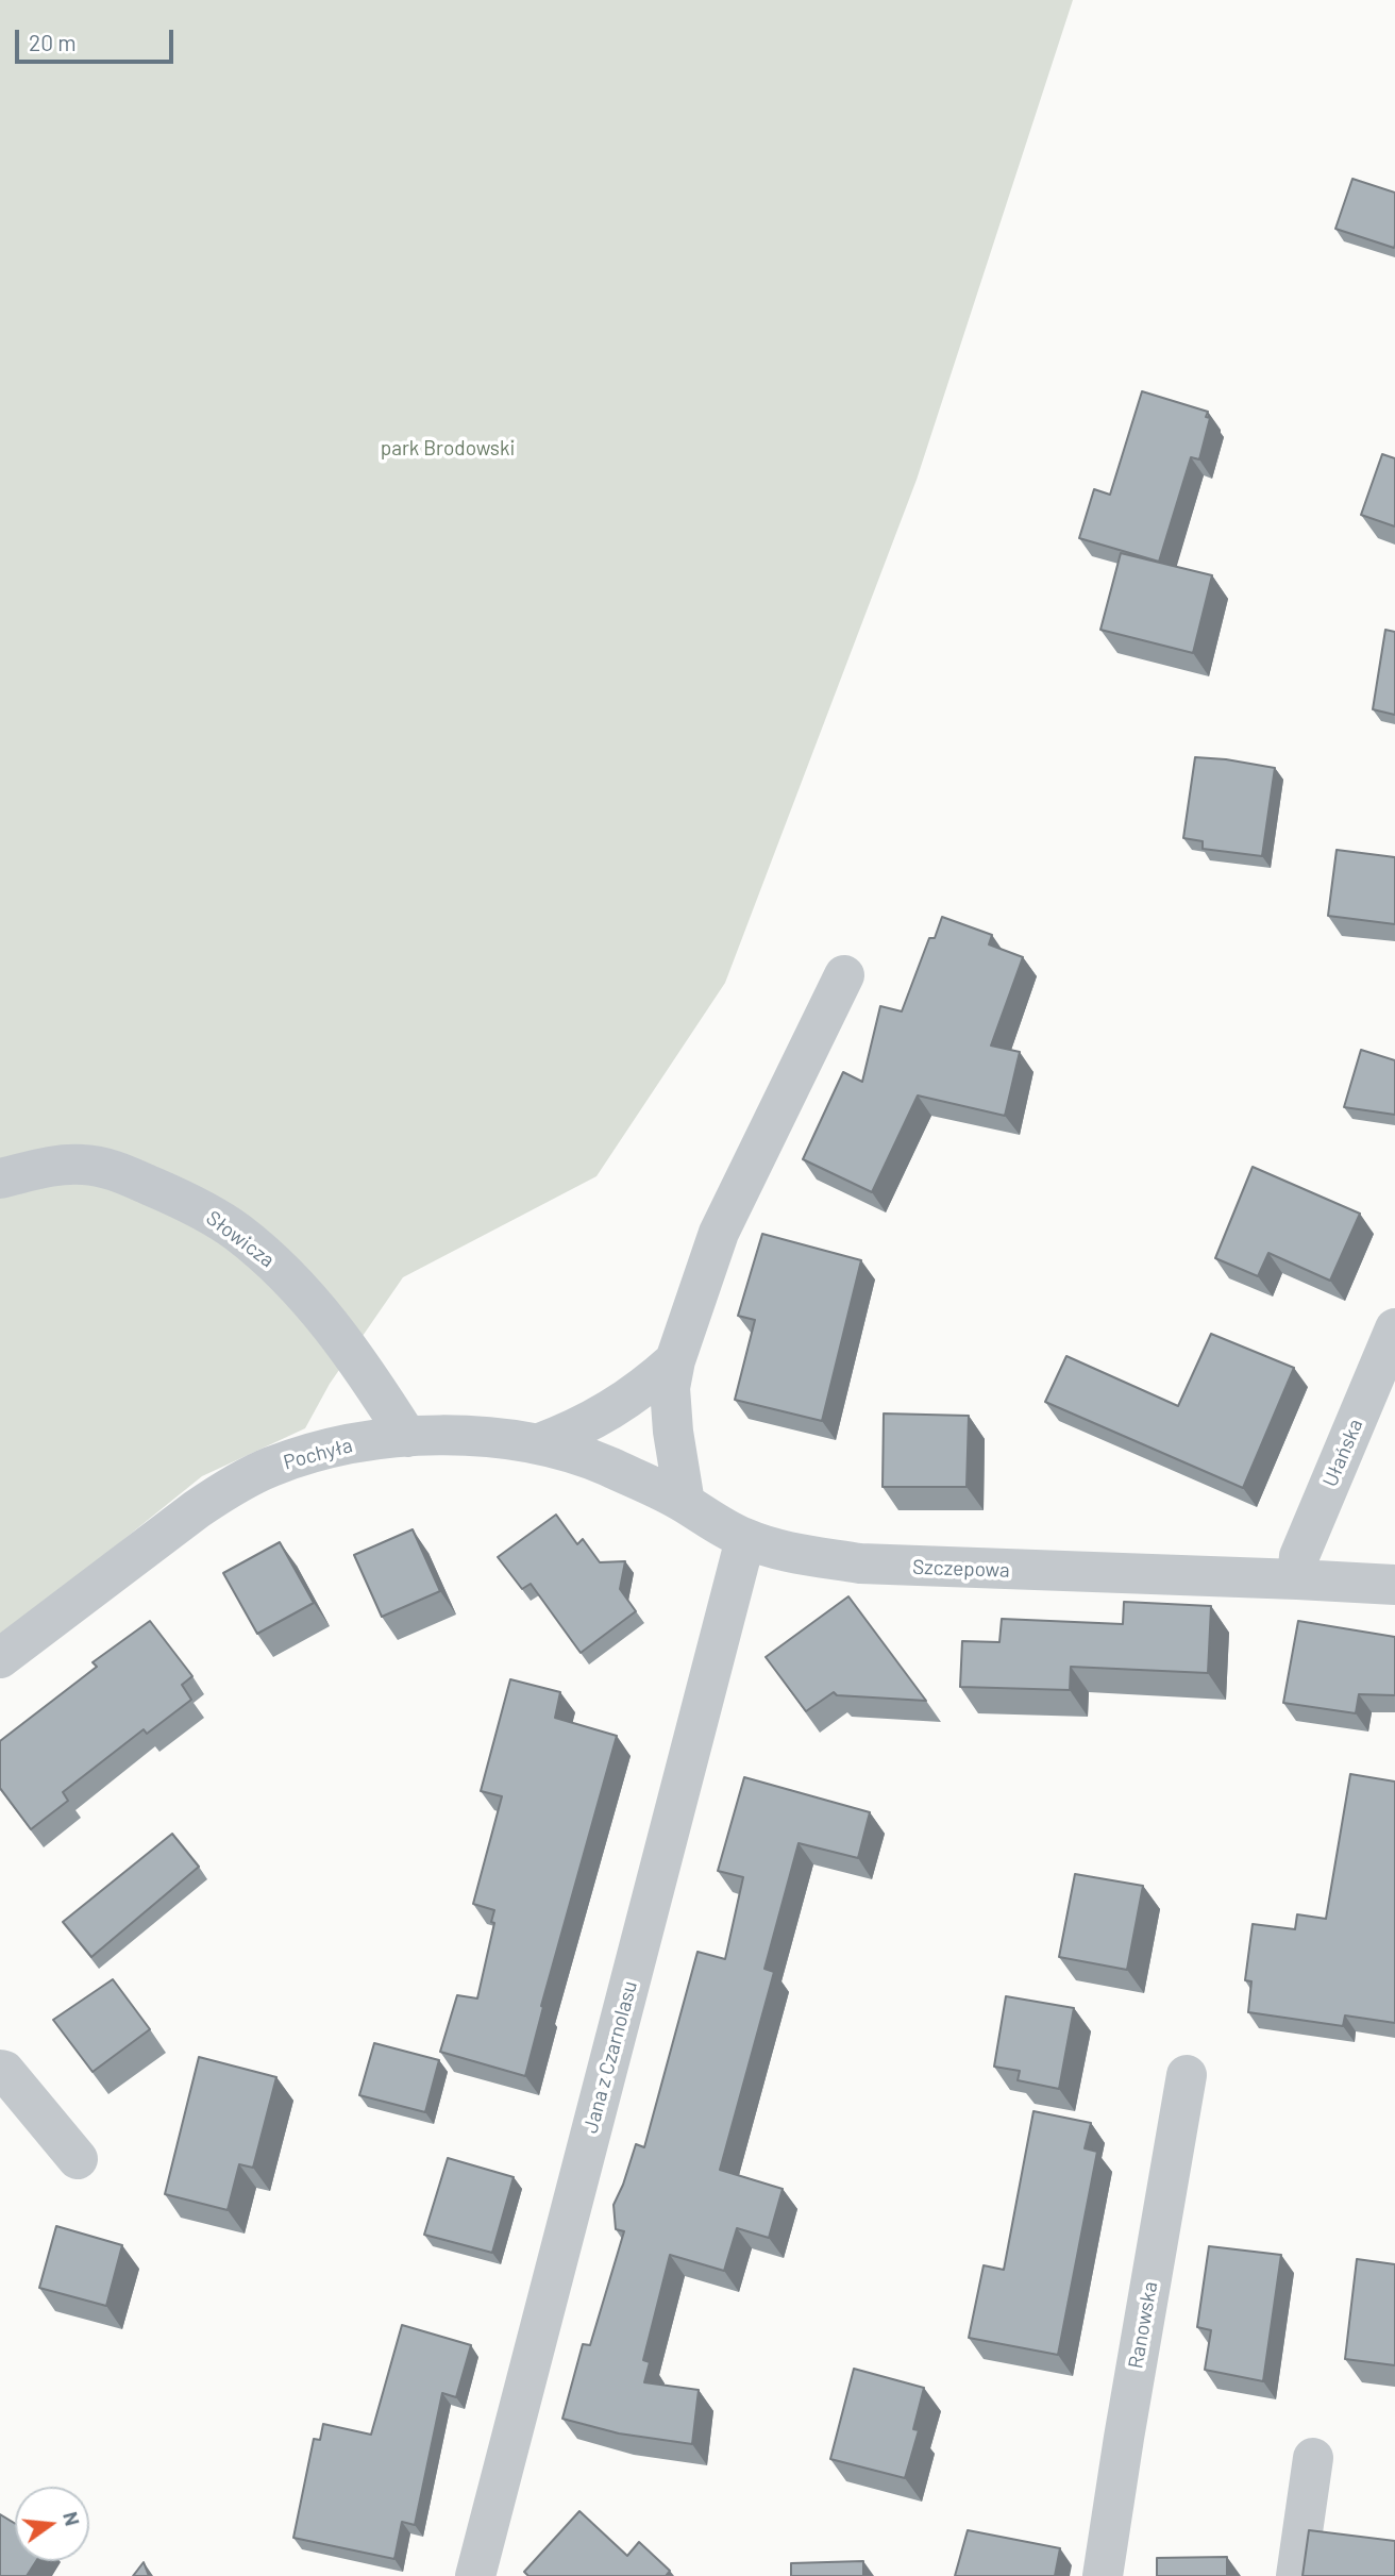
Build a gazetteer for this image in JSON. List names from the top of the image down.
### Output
{
  "streets": {
    "street": [
      "Słowicza",
      "Ułańska",
      "Pochyła",
      "Szczepowa",
      "Jana z Czarnolasu",
      "Ranowska"
    ]
  },
  "crossings": [
    ["Słowicza", "Pochyła"],
    ["Ułańska", "Szczepowa"],
    ["Pochyła", "Szczepowa"],
    ["Szczepowa", "Jana z Czarnolasu"]
  ],
  "parks": ["park Brodowski"],
  "scale_bar": "20 m",
  "north": "right"
}
